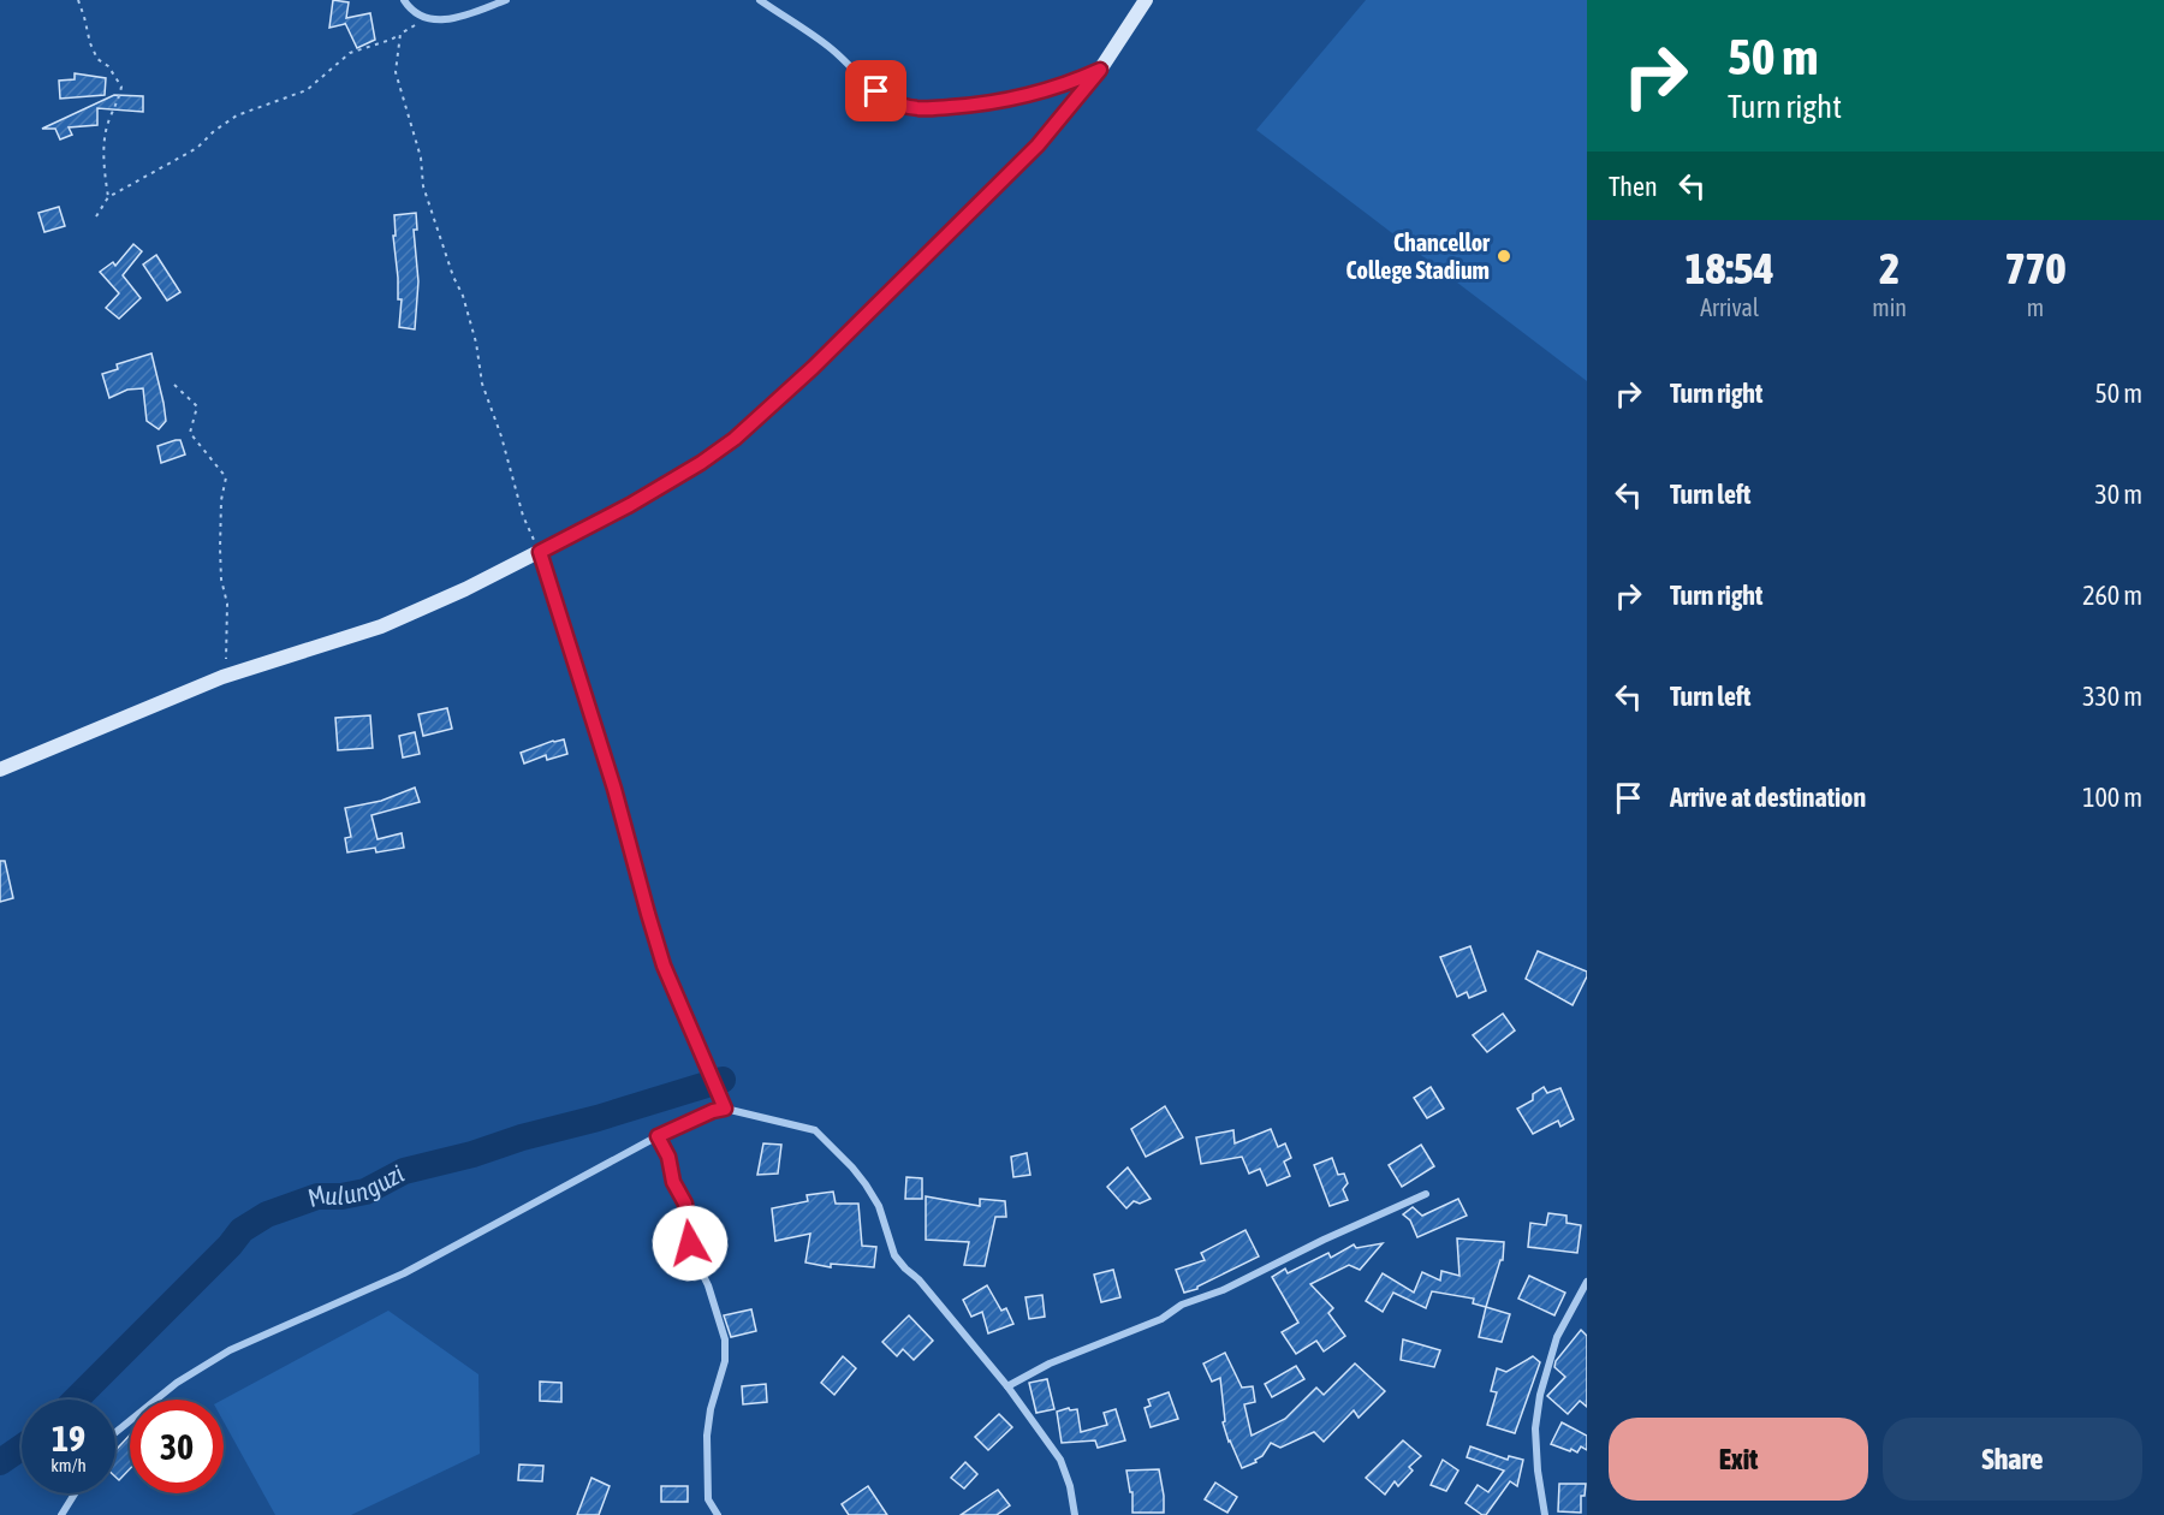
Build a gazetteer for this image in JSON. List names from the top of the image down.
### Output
{
  "water": ["Mulunguzi"],
  "places": ["Chancellor College Stadium"],
  "page": {
    "turn": ["50 m", "Turn right"],
    "then": "Then",
    "eta": [
      "18:54",
      "Arrival",
      "2",
      "min",
      "770",
      "m"
    ],
    "list": [
      {
        "name": "Turn right",
        "value": "50 m"
      },
      {
        "name": "Turn left",
        "value": "30 m"
      },
      {
        "name": "Turn right",
        "value": "260 m"
      },
      {
        "name": "Turn left",
        "value": "330 m"
      },
      {
        "name": "Arrive at destination",
        "value": "100 m"
      }
    ],
    "speed": "19 km/h",
    "limit": "30",
    "buttons": ["Exit", "Share"]
  }
}
